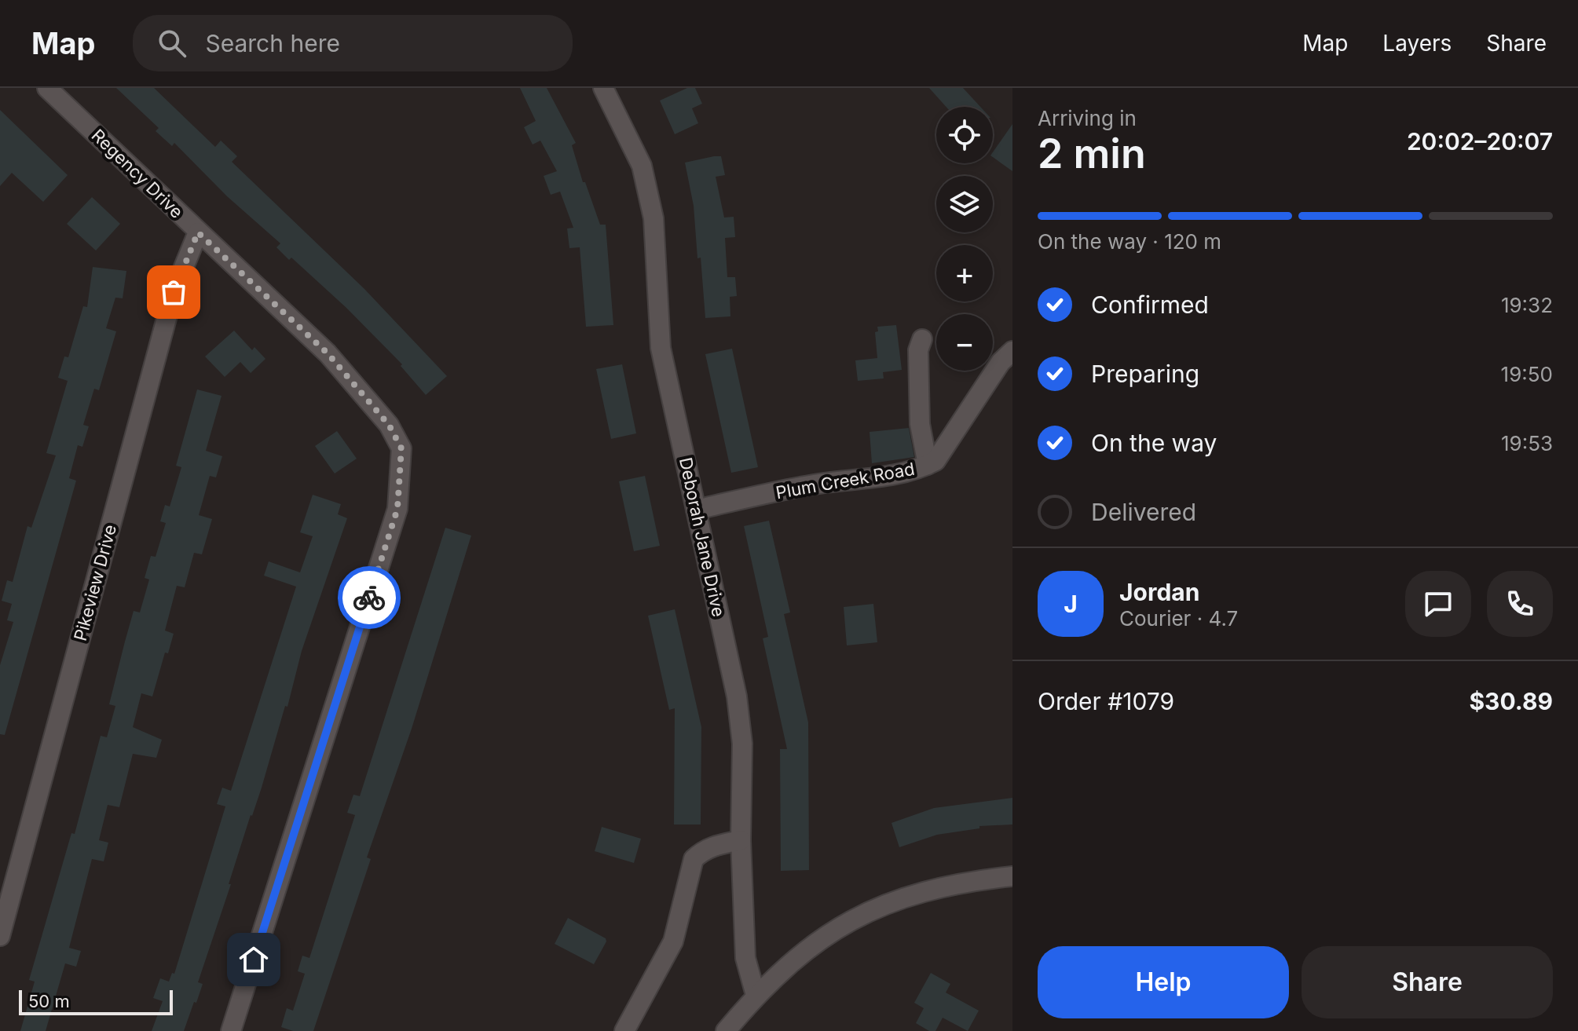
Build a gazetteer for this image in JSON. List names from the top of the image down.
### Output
{
  "streets": {
    "street": [
      "Regency Drive",
      "Plum Creek Road",
      "Deborah Jane Drive",
      "Pikeview Drive"
    ]
  },
  "crossings": [
    ["Regency Drive", "Pikeview Drive"],
    ["Plum Creek Road", "Deborah Jane Drive"]
  ],
  "scale_bar": "50 m",
  "page": {
    "header": "Map",
    "search": "Search here",
    "nav": ["Map", "Layers", "Share"],
    "heading": ["2 min", "Arriving in", "20:02–20:07"],
    "panel": [
      "Jordan",
      "Courier · 4.7",
      "Order #1079",
      "$30.89"
    ],
    "map_buttons": ["+", "−"],
    "bar": "On the way · 120 m",
    "list": [
      ["Confirmed", "19:32"],
      ["Preparing", "19:50"],
      ["On the way", "19:53"],
      "Delivered"
    ],
    "round": "J",
    "buttons": ["Help", "Share"],
    "scale": "50 m"
  }
}
